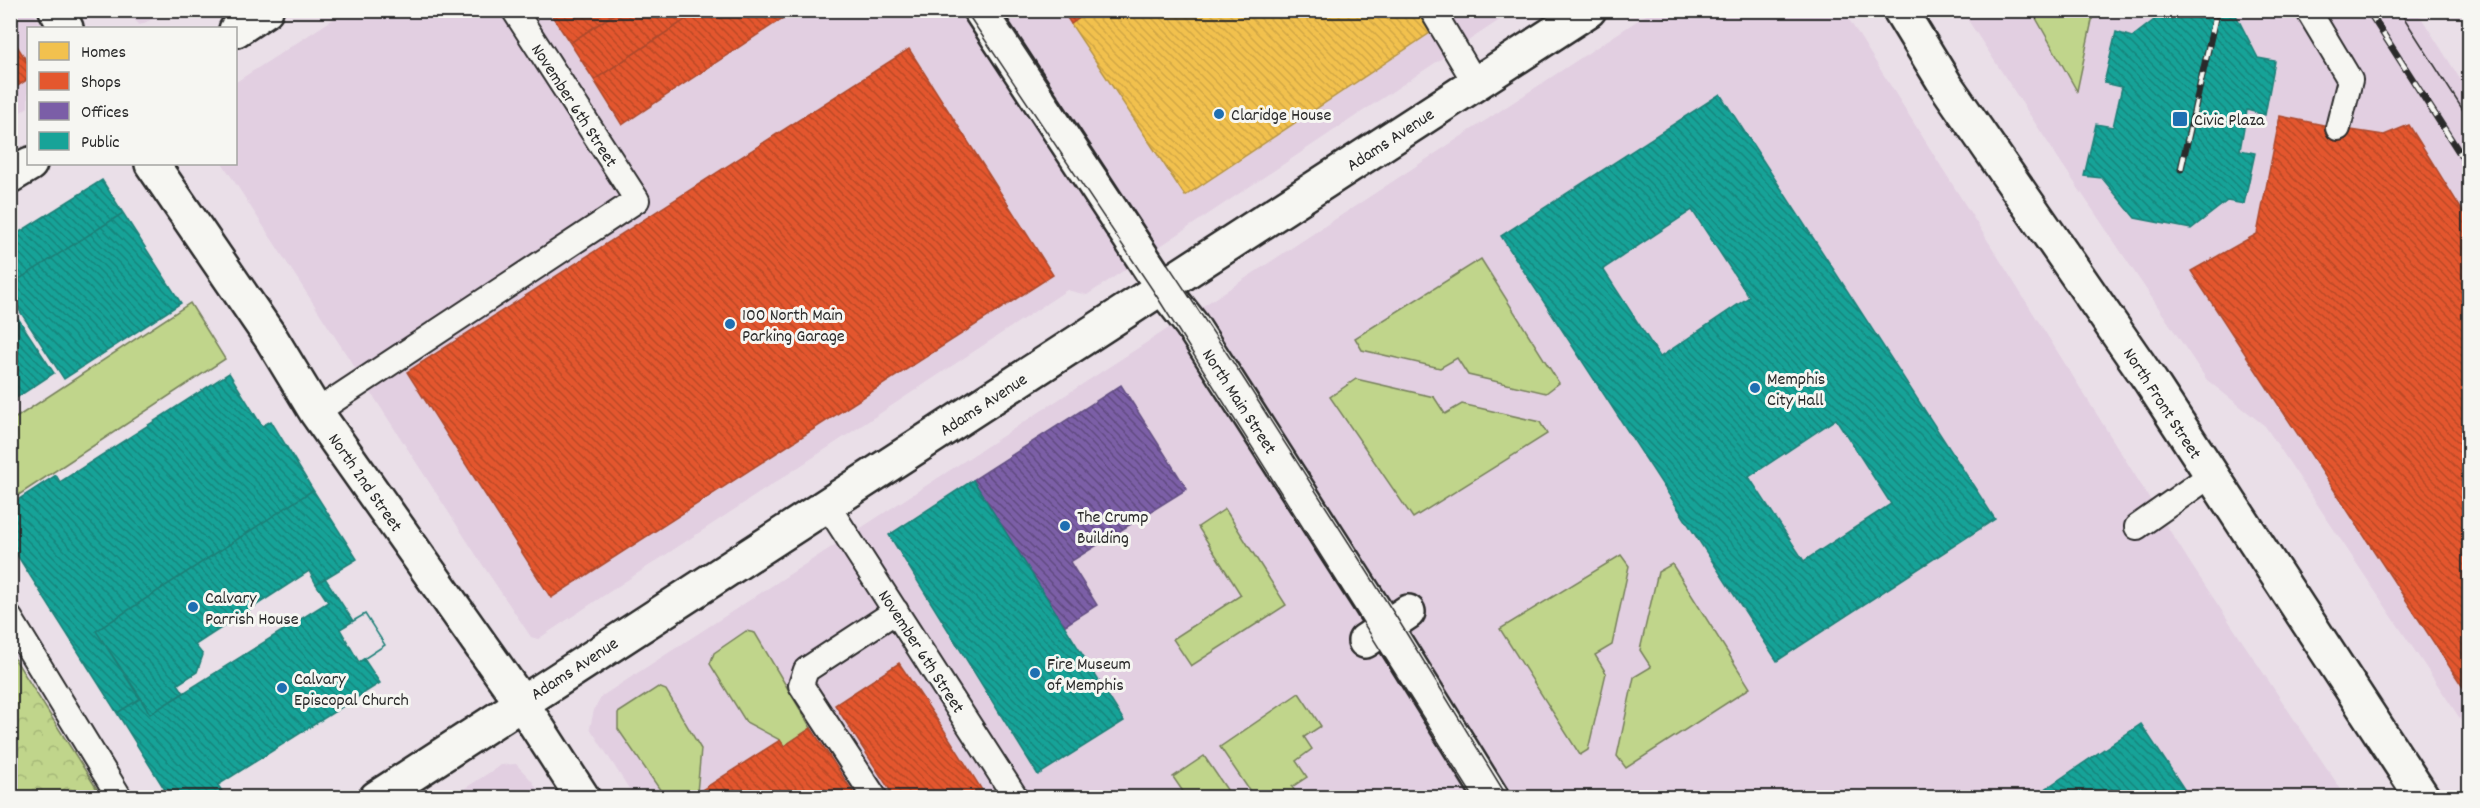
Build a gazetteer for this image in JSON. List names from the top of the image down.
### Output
{
  "streets": {
    "street": [
      "Adams Avenue",
      "North Main Street",
      "North Front Street",
      "North 2nd Street"
    ],
    "lane": ["November 6th Street"]
  },
  "crossings": [
    ["November 6th Street", "Adams Avenue"],
    ["November 6th Street", "North 2nd Street"],
    ["Adams Avenue", "North Main Street"],
    ["Adams Avenue", "North 2nd Street"]
  ],
  "places": {
    "other": [
      "Claridge House",
      "100 North Main Parking Garage",
      "Memphis City Hall",
      "The Crump Building",
      "Calvary Parrish House",
      "Fire Museum of Memphis",
      "Calvary Episcopal Church"
    ],
    "transit": ["Civic Plaza"]
  },
  "legend": [
    "Homes",
    "Shops",
    "Offices",
    "Public"
  ]
}
